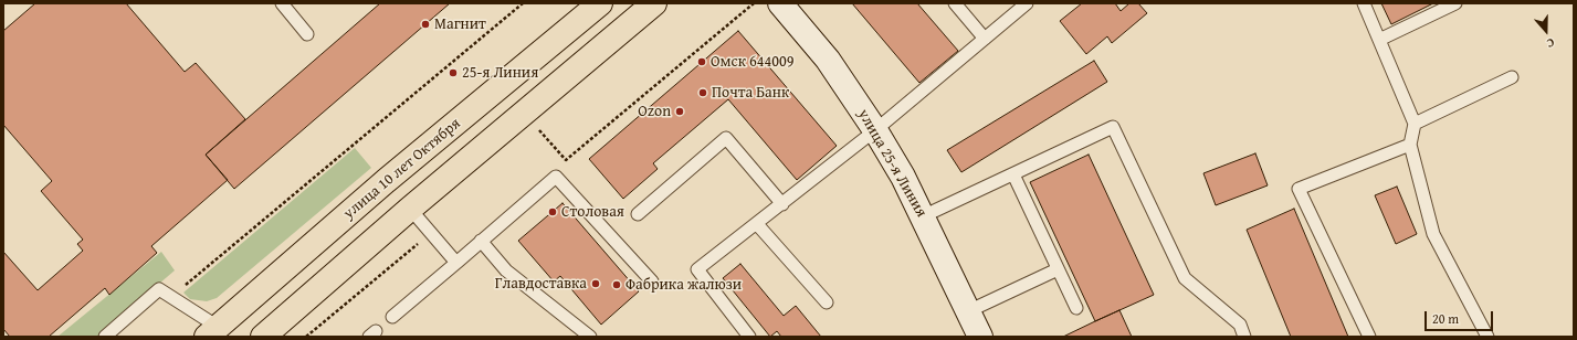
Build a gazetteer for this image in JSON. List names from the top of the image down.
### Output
{
  "streets": {
    "main road": ["улица 25-я Линия", "улица 10 лет Октября"]
  },
  "places": [
    "Магнит",
    "Омск 644009",
    "25-я Линия",
    "Почта Банк",
    "Ozon",
    "Столовая",
    "Главдоставка",
    "Фабрика жалюзи"
  ],
  "scale_bar": "20 m",
  "north": "bottom"
}
